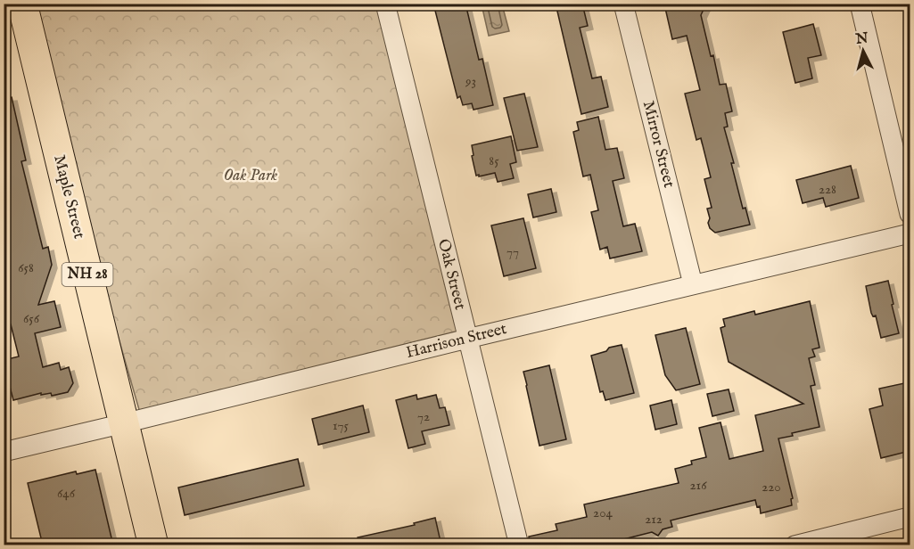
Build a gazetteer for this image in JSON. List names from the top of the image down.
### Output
{
  "streets": {
    "main road": ["Maple Street", "NH 28"],
    "street": ["Mirror Street", "Oak Street", "Harrison Street"]
  },
  "crossings": [
    ["Mirror Street", "Harrison Street"],
    ["Maple Street", "Harrison Street"],
    ["Oak Street", "Harrison Street"]
  ],
  "parks": ["Oak Park"],
  "house_numbers": [
    "93",
    "85",
    "228",
    "77",
    "658",
    "656",
    "72",
    "175",
    "216",
    "220",
    "646",
    "204",
    "212"
  ],
  "north": "top"
}
